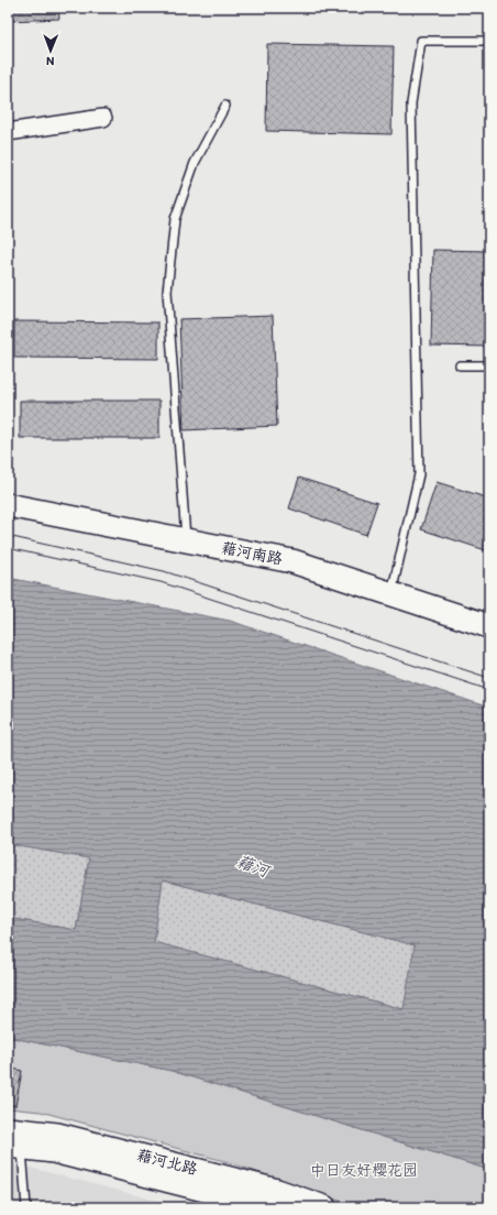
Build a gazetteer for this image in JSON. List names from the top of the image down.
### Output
{
  "streets": {
    "main road": ["藉河南路", "藉河北路"]
  },
  "water": ["藉河"],
  "parks": ["中日友好樱花园"],
  "north": "bottom"
}
